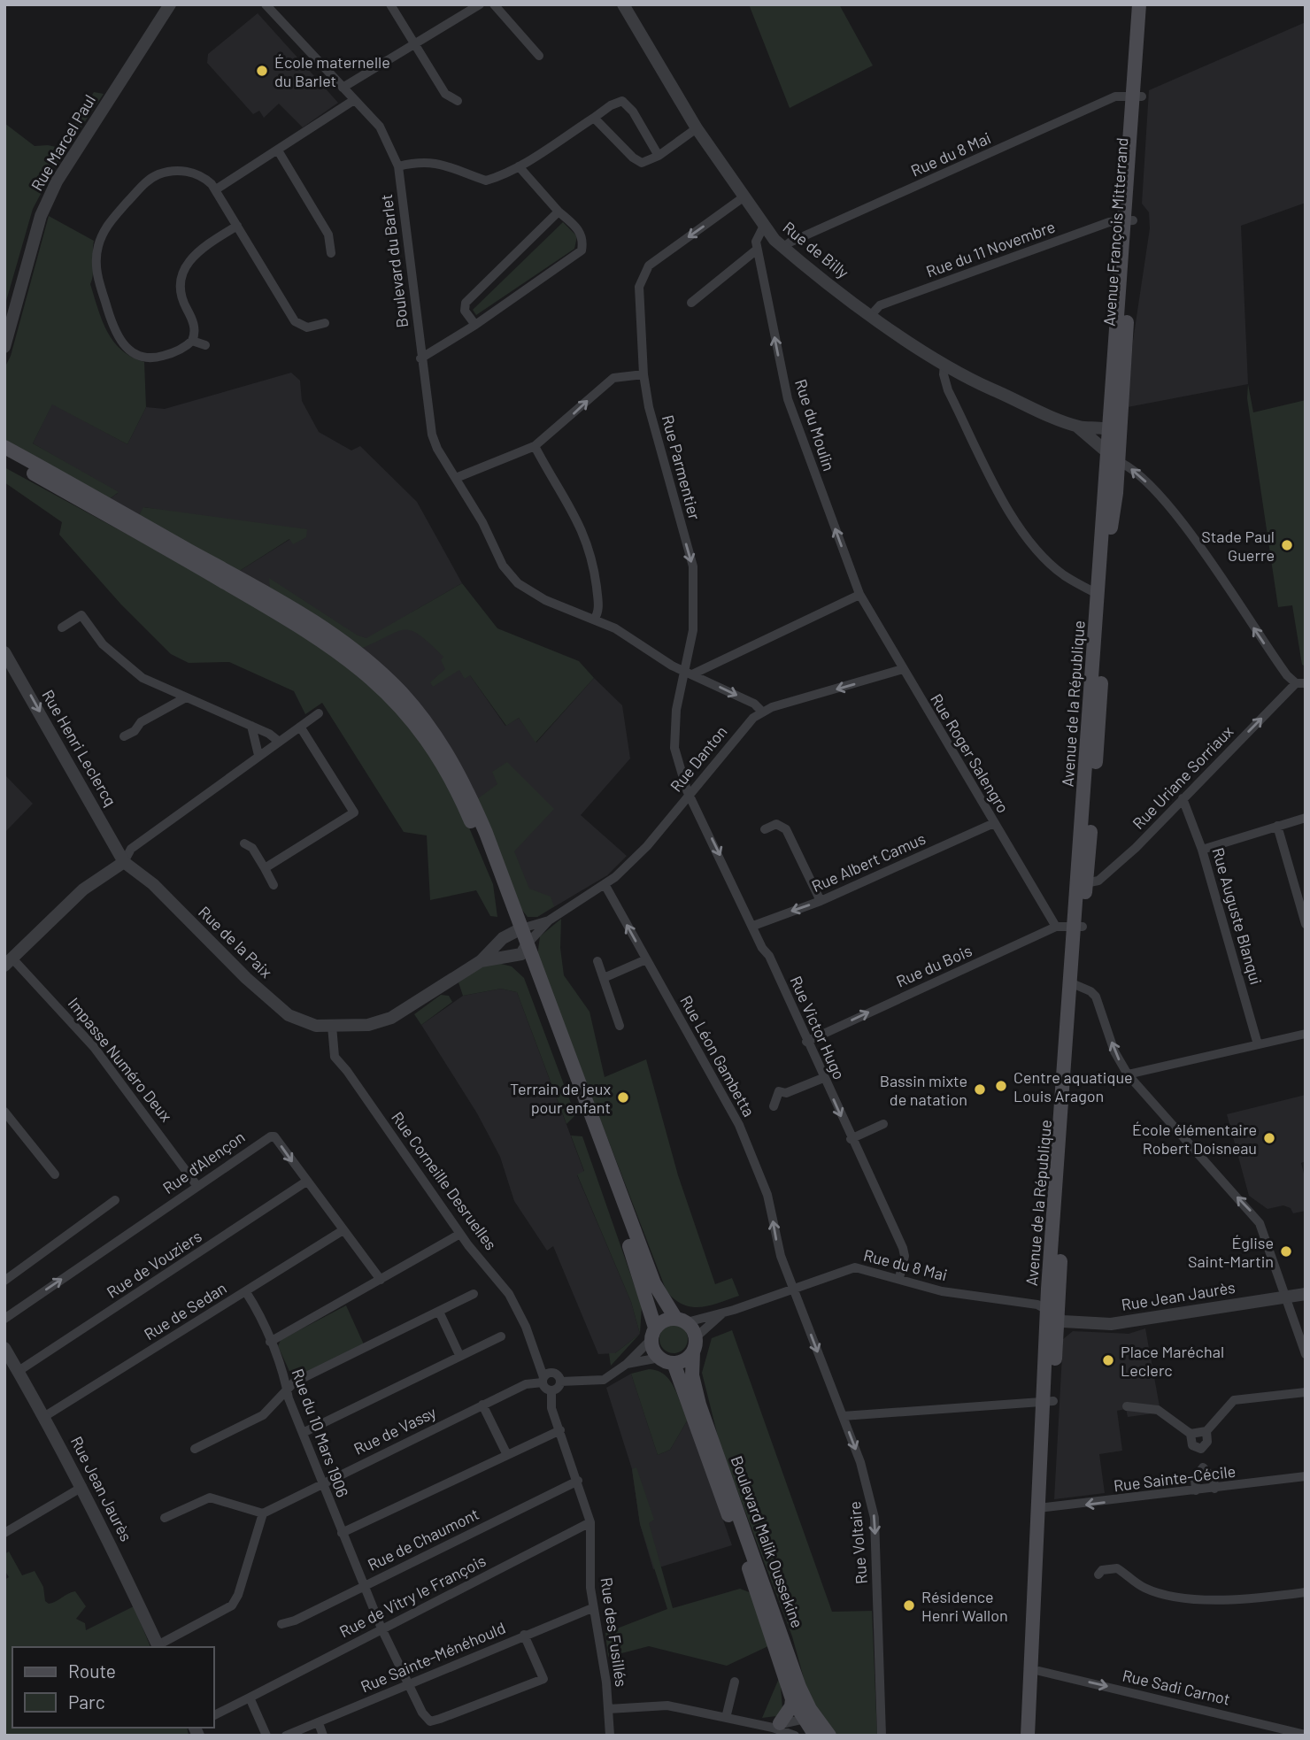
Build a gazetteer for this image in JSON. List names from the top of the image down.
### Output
{
  "streets": {
    "main road": ["Avenue François Mitterrand", "Avenue de la République", "Boulevard Malik Oussekine"],
    "street": [
      "Rue Marcel Paul",
      "Rue du 8 Mai",
      "Rue du 11 Novembre",
      "Rue de Billy",
      "Boulevard du Barlet",
      "Rue du Moulin",
      "Rue Parmentier",
      "Rue Henri Leclercq",
      "Rue Roger Salengro",
      "Rue Danton",
      "Rue Uriane Sorriaux",
      "Rue Albert Camus",
      "Rue Auguste Blanqui",
      "Rue de la Paix",
      "Rue du Bois",
      "Rue Victor Hugo",
      "Rue Léon Gambetta",
      "Impasse Numéro Deux",
      "Rue d'Alençon",
      "Rue Corneille Desruelles",
      "Rue de Vouziers",
      "Rue Jean Jaurès",
      "Rue de Sedan",
      "Rue de Vassy",
      "Rue du 10 Mars 1906",
      "Rue Sainte-Cécile",
      "Rue de Chaumont",
      "Rue Voltaire",
      "Rue de Vitry le François",
      "Rue des Fusillés",
      "Rue Sainte-Ménéhould",
      "Rue Sadi Carnot"
    ]
  },
  "crossings": [
    ["Rue du 8 Mai", "Avenue François Mitterrand"],
    ["Rue du 8 Mai", "Rue de Billy"],
    ["Rue du 8 Mai", "Avenue de la République"],
    ["Rue du 8 Mai", "Rue Victor Hugo"],
    ["Rue du 8 Mai", "Rue Léon Gambetta"],
    ["Rue du 8 Mai", "Rue Jean Jaurès"],
    ["Rue du 8 Mai", "Boulevard Malik Oussekine"],
    ["Rue du 8 Mai", "Rue Voltaire"],
    ["Avenue François Mitterrand", "Rue du 11 Novembre"],
    ["Avenue François Mitterrand", "Rue de Billy"],
    ["Avenue François Mitterrand", "Avenue de la République"],
    ["Rue du 11 Novembre", "Rue de Billy"],
    ["Rue de Billy", "Rue du Moulin"],
    ["Rue de Billy", "Rue Parmentier"],
    ["Rue de Billy", "Avenue de la République"],
    ["Boulevard du Barlet", "Rue Parmentier"],
    ["Boulevard du Barlet", "Rue Danton"],
    ["Rue du Moulin", "Rue Roger Salengro"],
    ["Rue Parmentier", "Rue Danton"],
    ["Rue Parmentier", "Rue Victor Hugo"],
    ["Avenue de la République", "Rue Uriane Sorriaux"],
    ["Avenue de la République", "Rue du Bois"],
    ["Avenue de la République", "Rue Jean Jaurès"],
    ["Avenue de la République", "Rue Sainte-Cécile"],
    ["Avenue de la République", "Rue Sadi Carnot"],
    ["Rue Henri Leclercq", "Rue de la Paix"],
    ["Rue Roger Salengro", "Rue Danton"],
    ["Rue Roger Salengro", "Rue Albert Camus"],
    ["Rue Roger Salengro", "Rue du Bois"],
    ["Rue Danton", "Rue Victor Hugo"],
    ["Rue Danton", "Rue Léon Gambetta"],
    ["Rue Uriane Sorriaux", "Rue Auguste Blanqui"],
    ["Rue Albert Camus", "Rue Victor Hugo"],
    ["Rue de la Paix", "Rue Corneille Desruelles"],
    ["Rue du Bois", "Rue Victor Hugo"],
    ["Rue Léon Gambetta", "Rue Voltaire"],
    ["Impasse Numéro Deux", "Rue d'Alençon"],
    ["Rue d'Alençon", "Rue de Vouziers"],
    ["Rue d'Alençon", "Rue de Sedan"],
    ["Rue Corneille Desruelles", "Rue de Vassy"],
    ["Rue de Vouziers", "Rue Jean Jaurès"],
    ["Rue Jean Jaurès", "Rue de Sedan"],
    ["Rue de Sedan", "Rue du 10 Mars 1906"],
    ["Rue de Vassy", "Rue du 10 Mars 1906"],
    ["Rue du 10 Mars 1906", "Rue de Chaumont"],
    ["Rue du 10 Mars 1906", "Rue de Vitry le François"],
    ["Rue du 10 Mars 1906", "Rue Sainte-Ménéhould"],
    ["Rue de Chaumont", "Rue des Fusillés"],
    ["Rue de Vitry le François", "Rue des Fusillés"],
    ["Rue des Fusillés", "Rue Sainte-Ménéhould"]
  ],
  "one_way": [
    "Rue du Moulin",
    "Rue Parmentier",
    "Rue Henri Leclercq",
    "Rue Uriane Sorriaux",
    "Rue du Bois",
    "Rue Victor Hugo",
    "Rue Léon Gambetta",
    "Rue Sainte-Cécile",
    "Rue Voltaire",
    "Rue Sadi Carnot"
  ],
  "places": [
    "École maternelle du Barlet",
    "Stade Paul Guerre",
    "Centre aquatique Louis Aragon",
    "Bassin mixte de natation",
    "Terrain de jeux pour enfant",
    "École élémentaire Robert Doisneau",
    "Église Saint-Martin",
    "Place Maréchal Leclerc",
    "Résidence Henri Wallon"
  ],
  "legend": ["Route", "Parc"]
}
